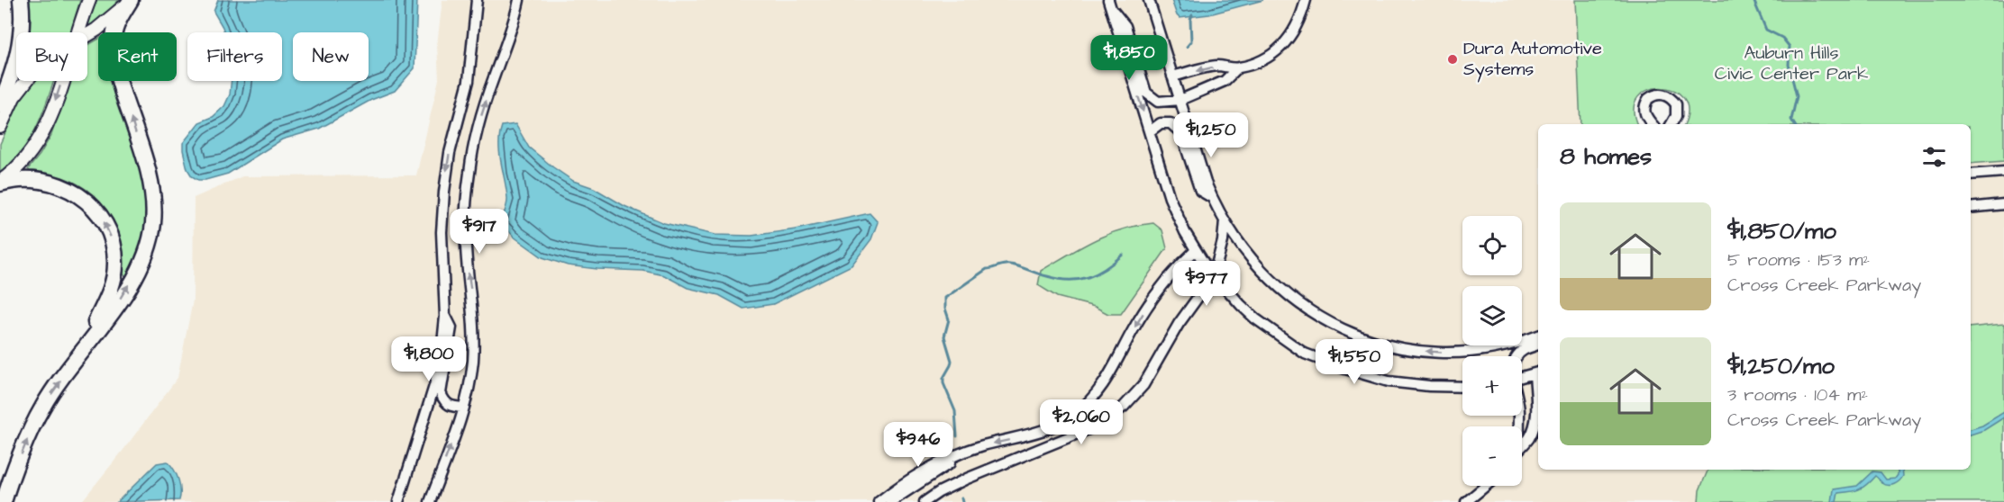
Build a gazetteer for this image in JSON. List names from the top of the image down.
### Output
{
  "parks": ["Auburn Hills Civic Center Park"],
  "places": ["Dura Automotive Systems"],
  "page": {
    "chip": [
      "Buy",
      "Rent",
      "Filters",
      "New"
    ],
    "price": [
      "$1,850",
      "$1,250",
      "$917",
      "$977",
      "$1,800",
      "$1,550",
      "$2,060",
      "$946"
    ],
    "heading": "8 homes",
    "list": [
      {
        "name": "$1,850/mo",
        "note": "5 rooms · 153 m² · Cross Creek Parkway"
      },
      {
        "name": "$1,250/mo",
        "note": "3 rooms · 104 m² · Cross Creek Parkway"
      }
    ],
    "map_buttons": ["+", "−"]
  }
}
